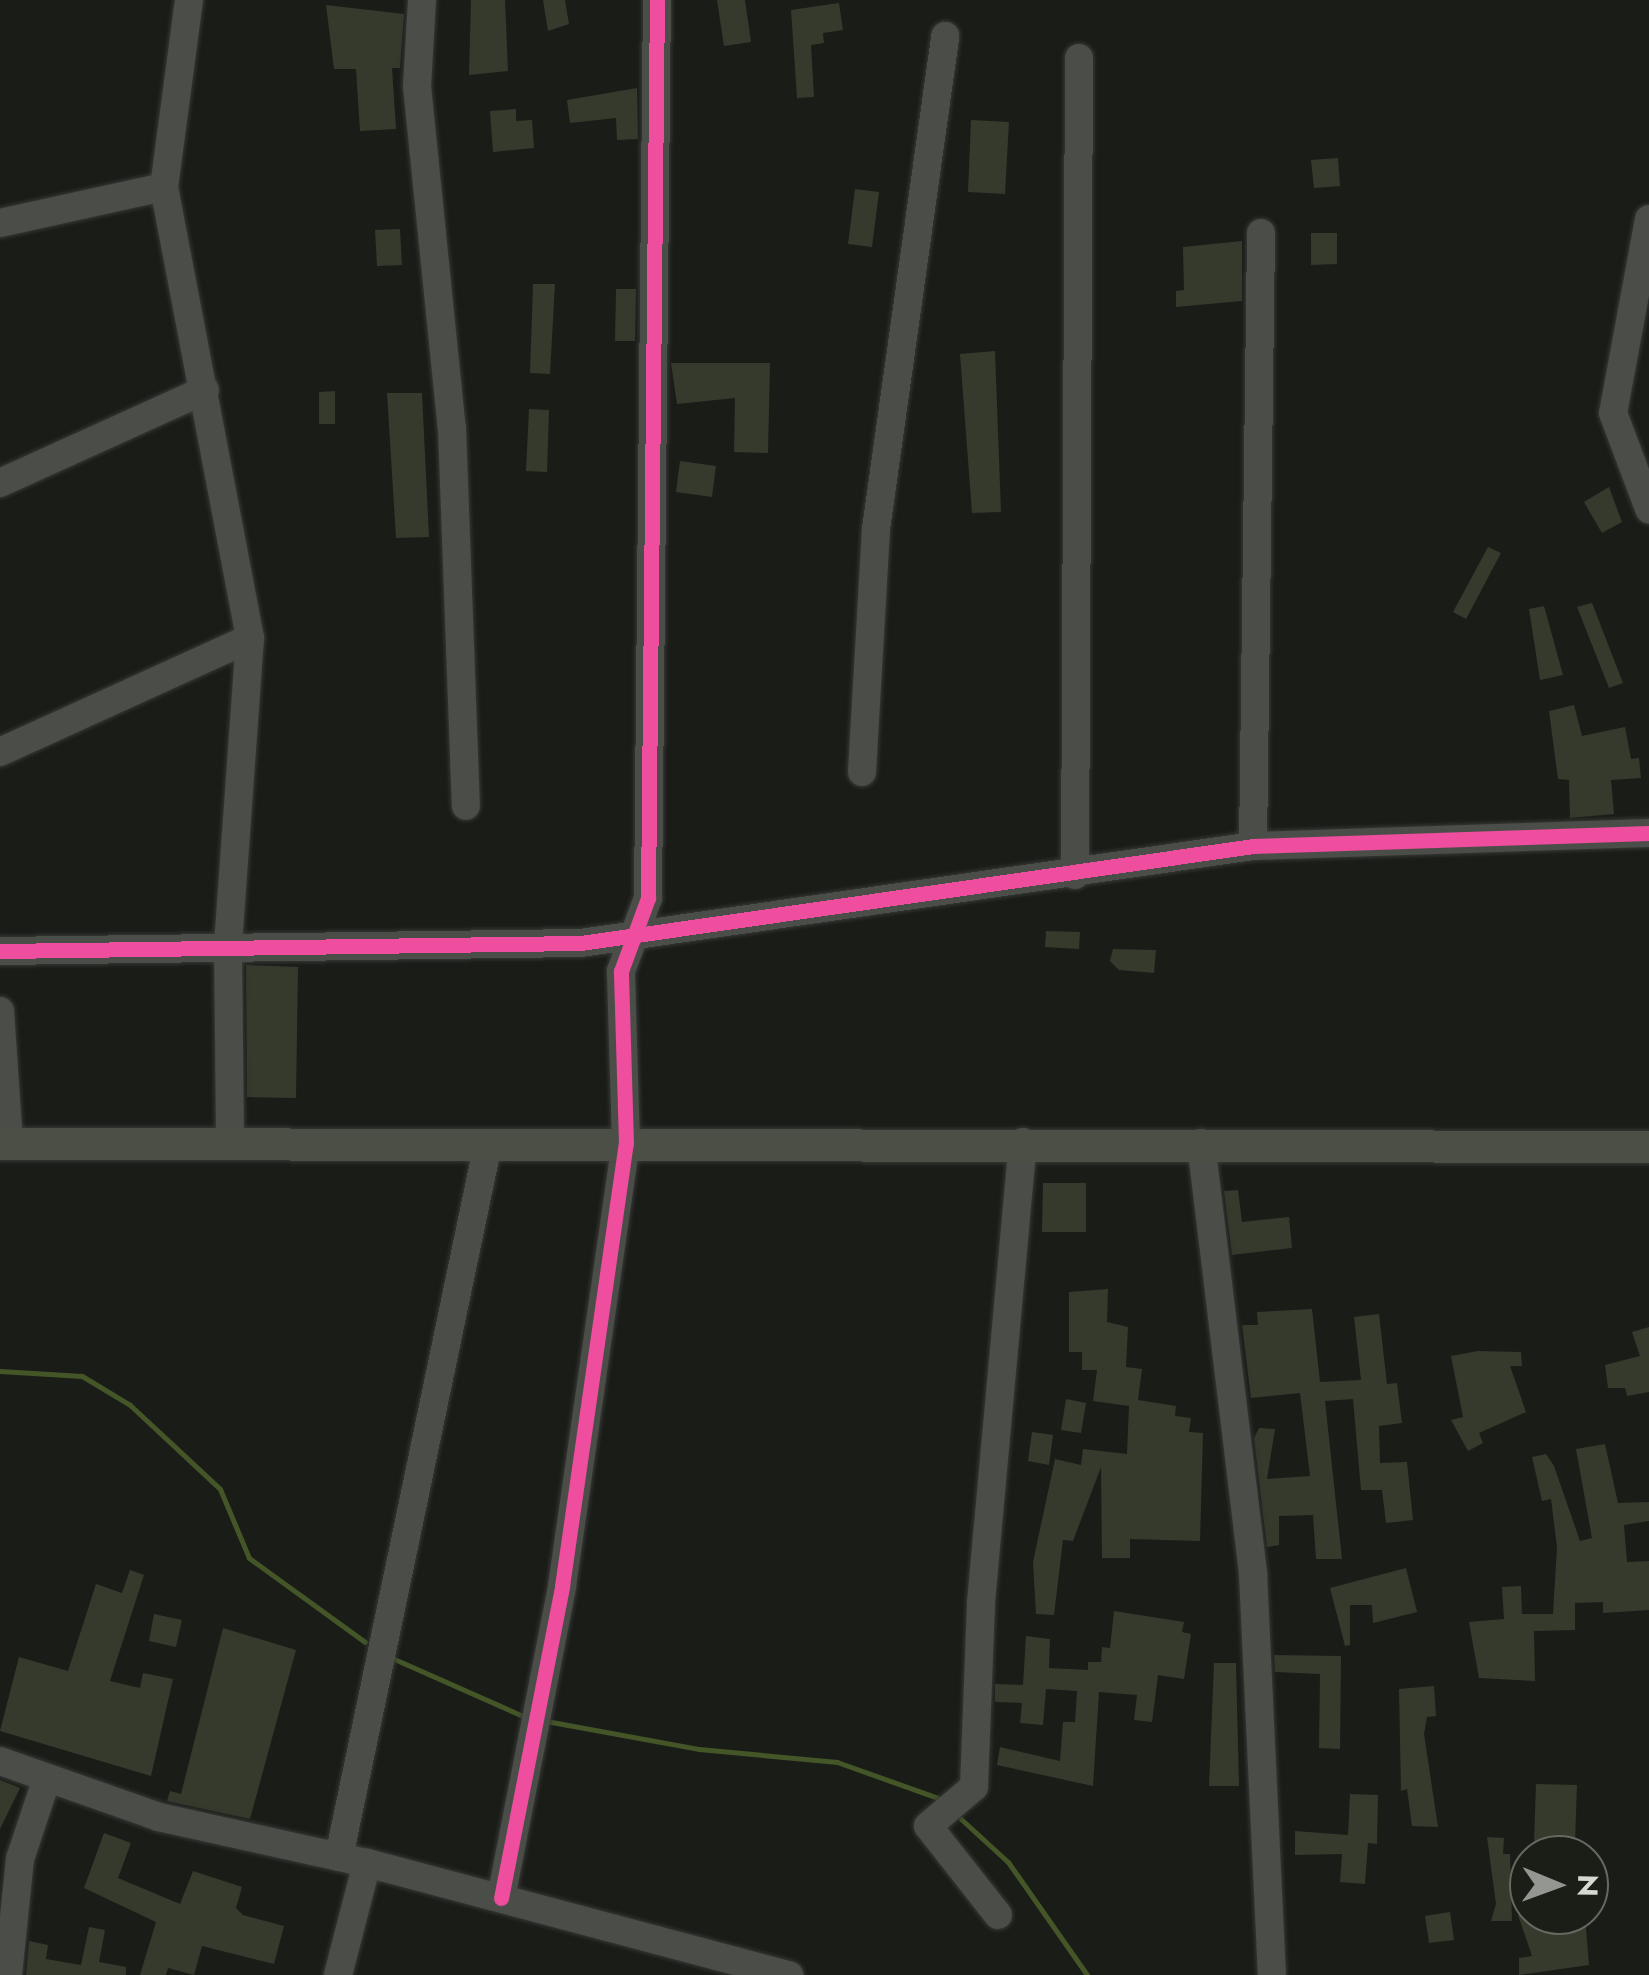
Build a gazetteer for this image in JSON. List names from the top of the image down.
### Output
{
  "north": "right"
}
